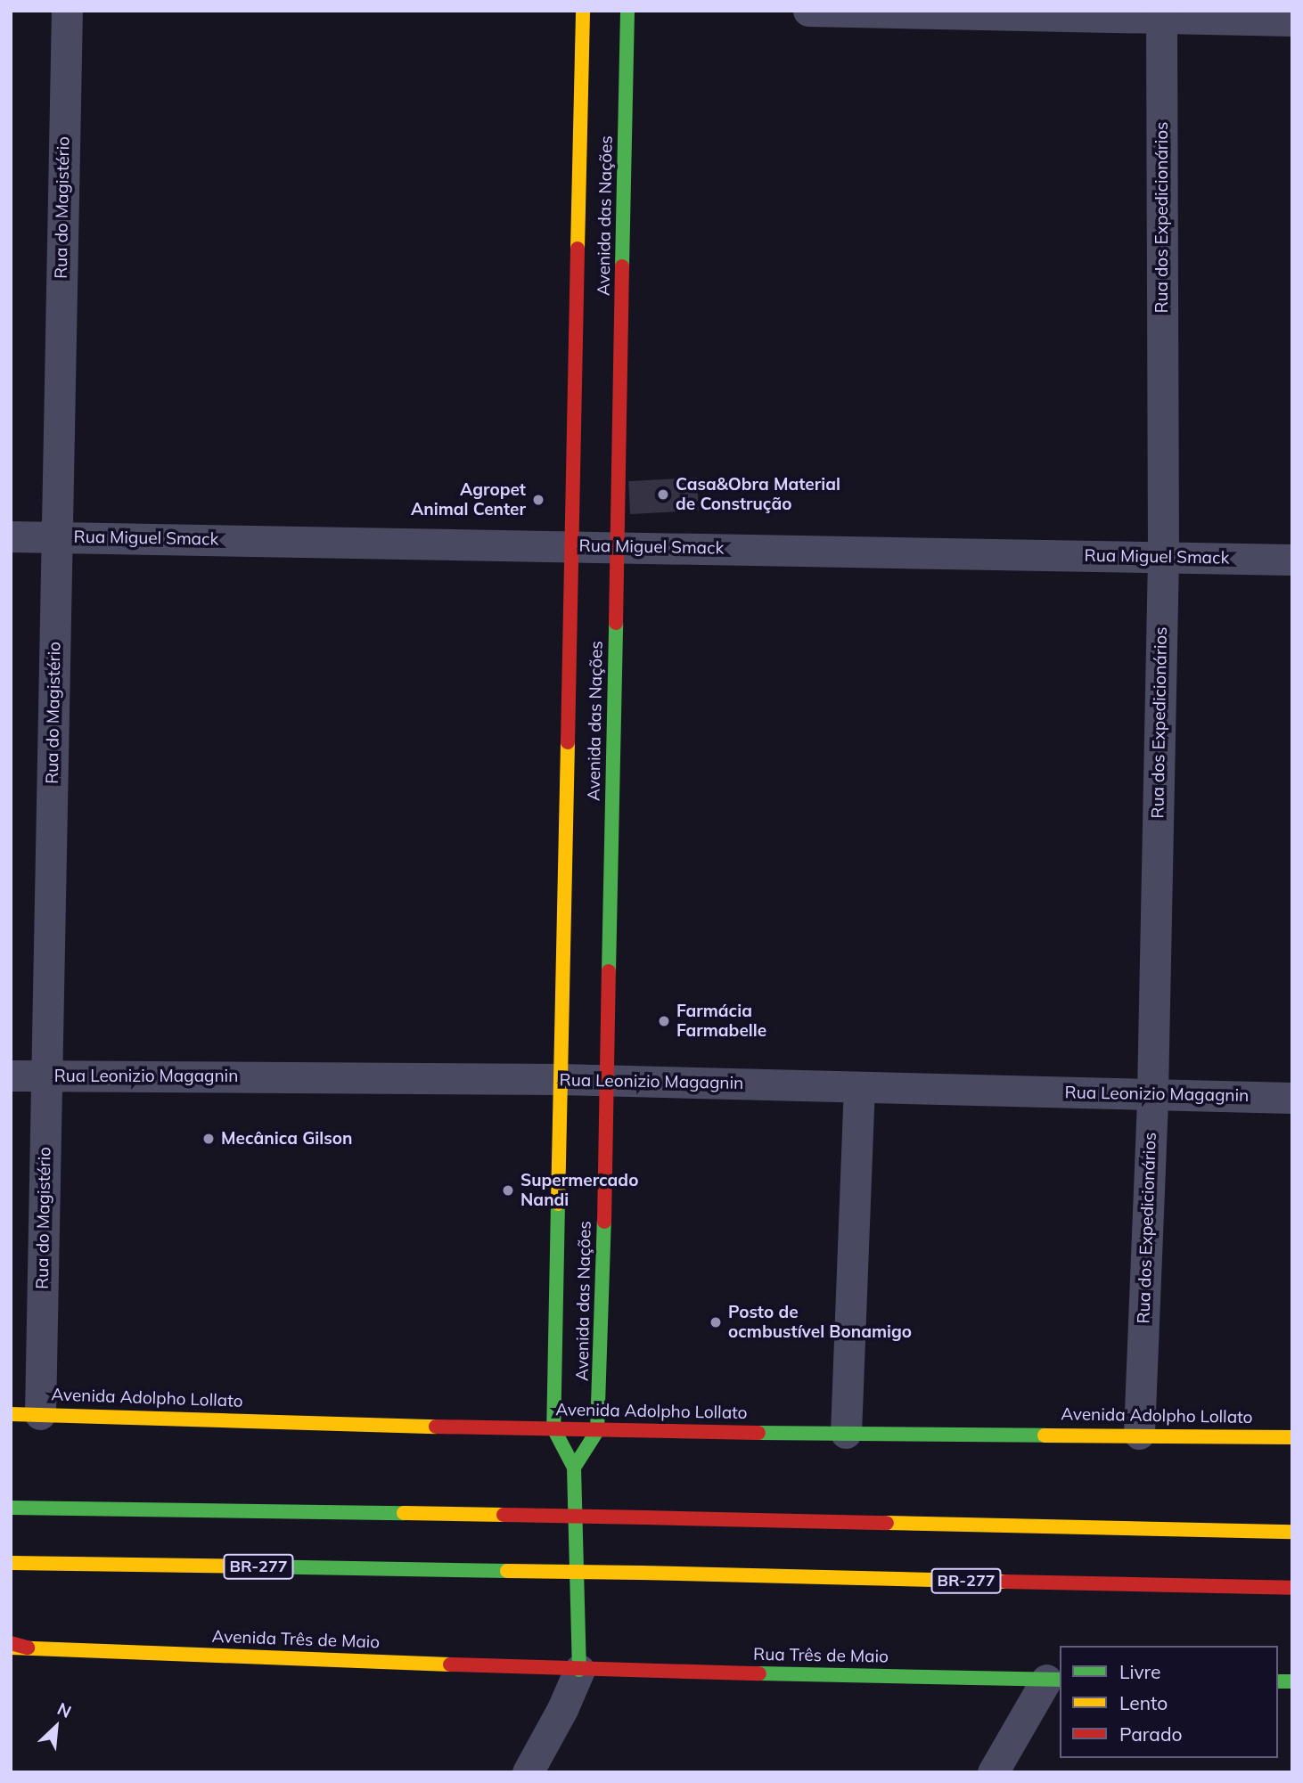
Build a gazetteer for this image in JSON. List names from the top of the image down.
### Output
{
  "streets": {
    "main road": [
      "Avenida das Nações",
      "Avenida Adolpho Lollato",
      "BR-277",
      "Avenida Três de Maio",
      "Rua Três de Maio"
    ],
    "street": [
      "Rua do Magistério",
      "Rua dos Expedicionários",
      "Rua Miguel Smack",
      "Rua Leonizio Magagnin"
    ]
  },
  "crossings": [
    ["Rua do Magistério", "Rua Miguel Smack"],
    ["Rua do Magistério", "Rua Leonizio Magagnin"],
    ["Rua do Magistério", "Avenida Adolpho Lollato"],
    ["Avenida das Nações", "Rua Miguel Smack"],
    ["Avenida das Nações", "Rua Leonizio Magagnin"],
    ["Avenida das Nações", "Avenida Adolpho Lollato"],
    ["Rua dos Expedicionários", "Rua Miguel Smack"],
    ["Rua dos Expedicionários", "Rua Leonizio Magagnin"],
    ["Rua dos Expedicionários", "Avenida Adolpho Lollato"],
    ["Avenida Três de Maio", "Rua Três de Maio"]
  ],
  "places": [
    "Casa&Obra Material de Construção",
    "Agropet Animal Center",
    "Farmácia Farmabelle",
    "Mecânica Gilson",
    "Supermercado Nandi",
    "Posto de ocmbustível Bonamigo"
  ],
  "legend": ["Livre", "Lento", "Parado"],
  "north": "top right"
}
